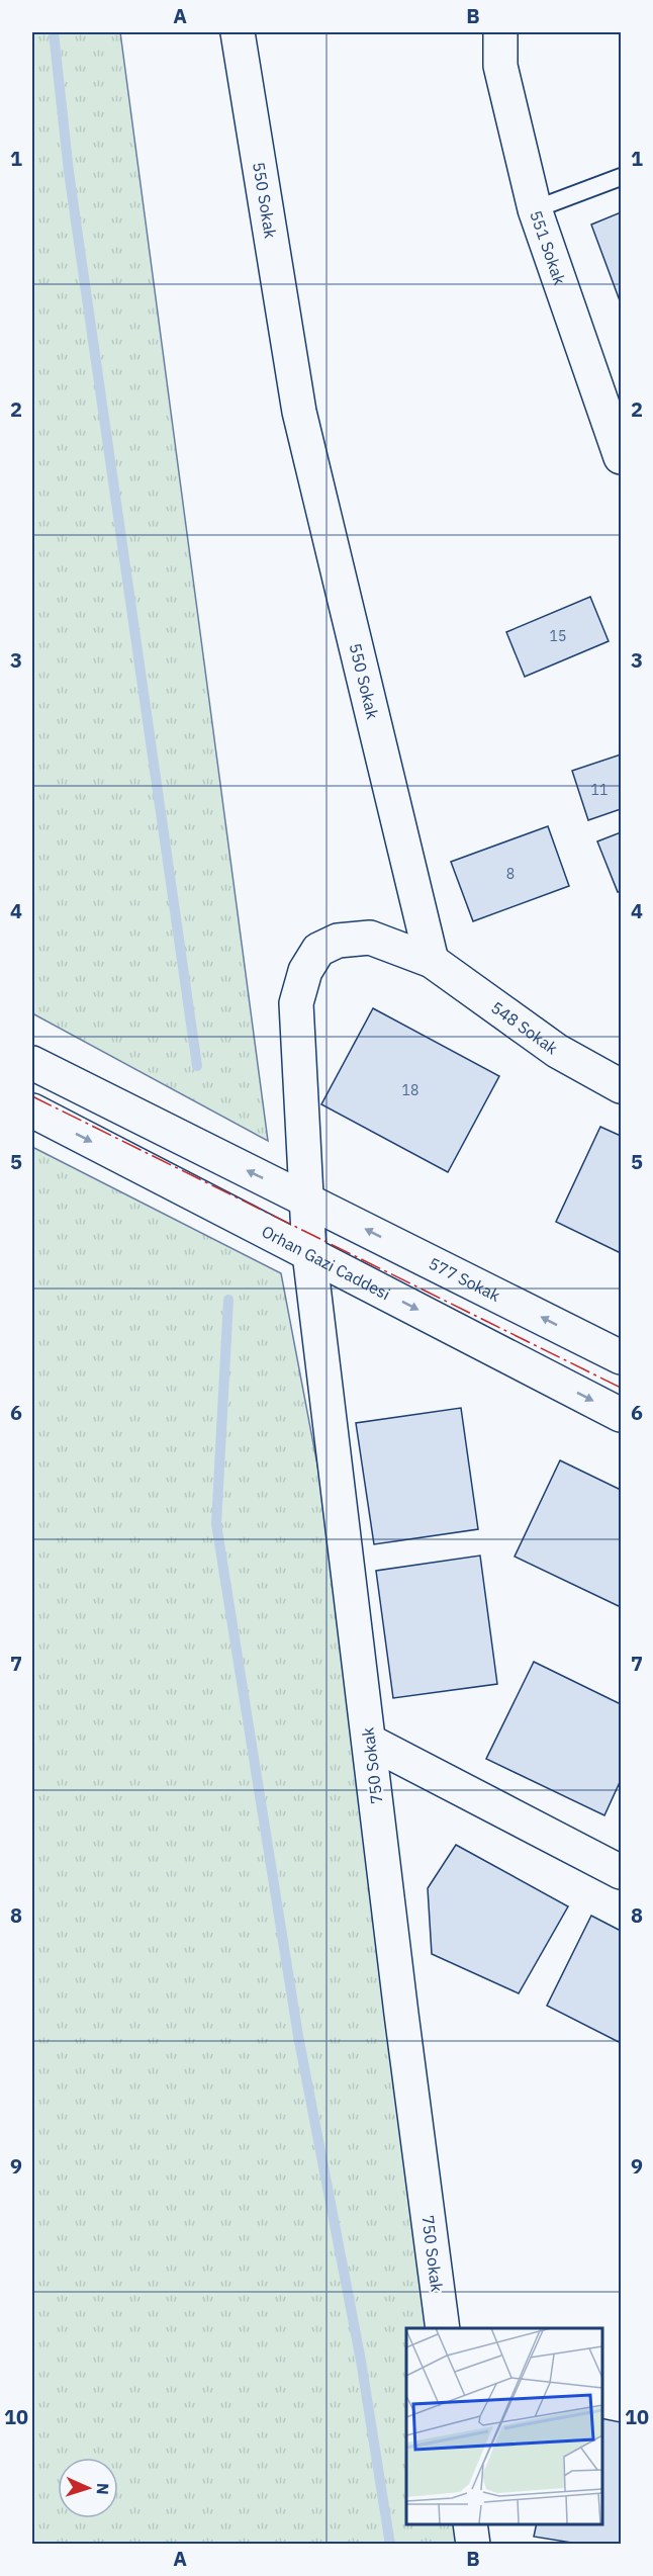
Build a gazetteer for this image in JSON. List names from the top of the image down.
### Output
{
  "streets": {
    "street": [
      "550 Sokak",
      "551 Sokak",
      "548 Sokak",
      "Orhan Gazi Caddesi",
      "577 Sokak",
      "750 Sokak"
    ]
  },
  "crossings": [
    ["550 Sokak", "548 Sokak"],
    ["Orhan Gazi Caddesi", "750 Sokak"],
    ["577 Sokak", "750 Sokak"]
  ],
  "one_way": ["577 Sokak"],
  "house_numbers": [
    "15",
    "11",
    "8",
    "18"
  ],
  "north": "right",
  "grid": {
    "columns": ["A", "B"],
    "rows": [
      "1",
      "2",
      "3",
      "4",
      "5",
      "6",
      "7",
      "8",
      "9",
      "10"
    ]
  }
}
